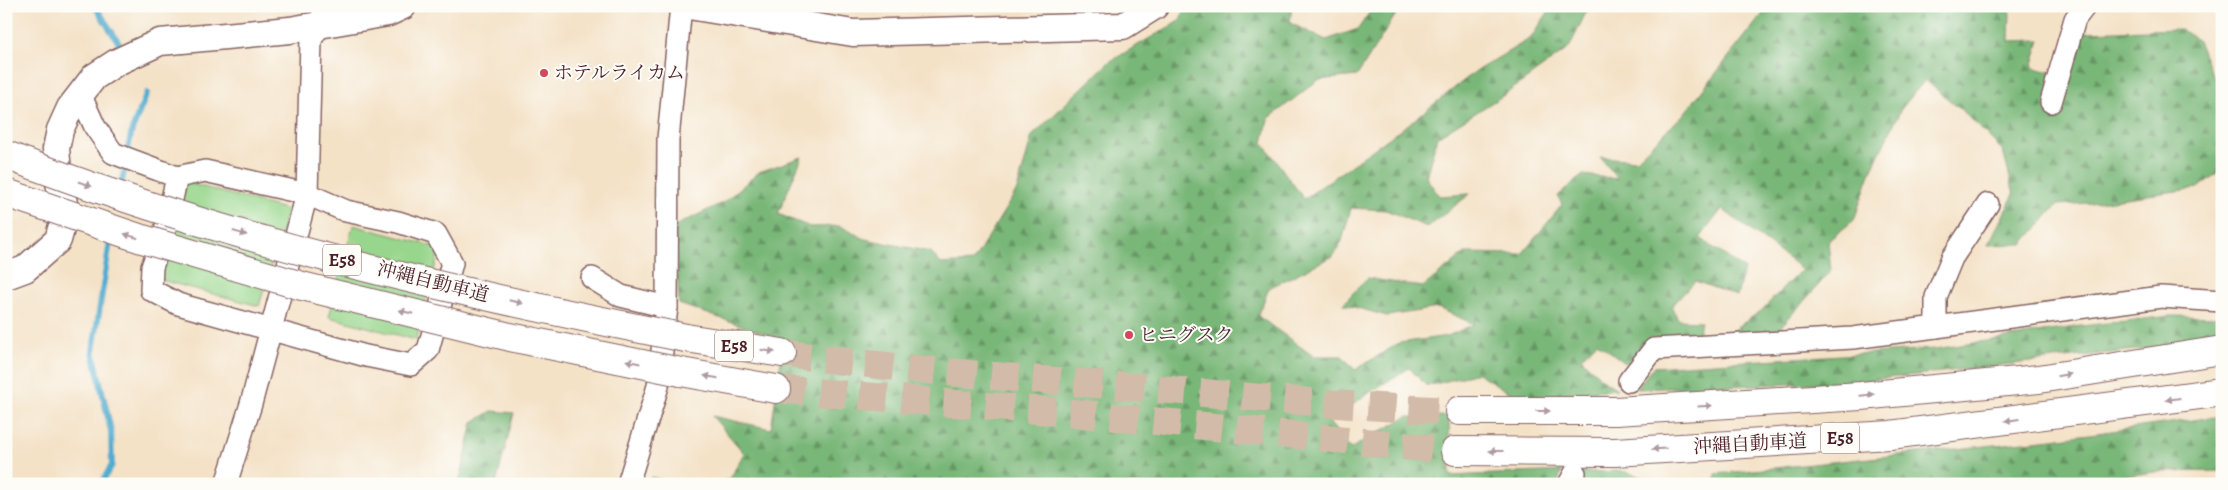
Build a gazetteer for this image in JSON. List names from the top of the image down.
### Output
{
  "streets": {
    "highway": ["E58", "沖縄自動車道"]
  },
  "places": ["ホテルライカム", "ヒニグスク"]
}
